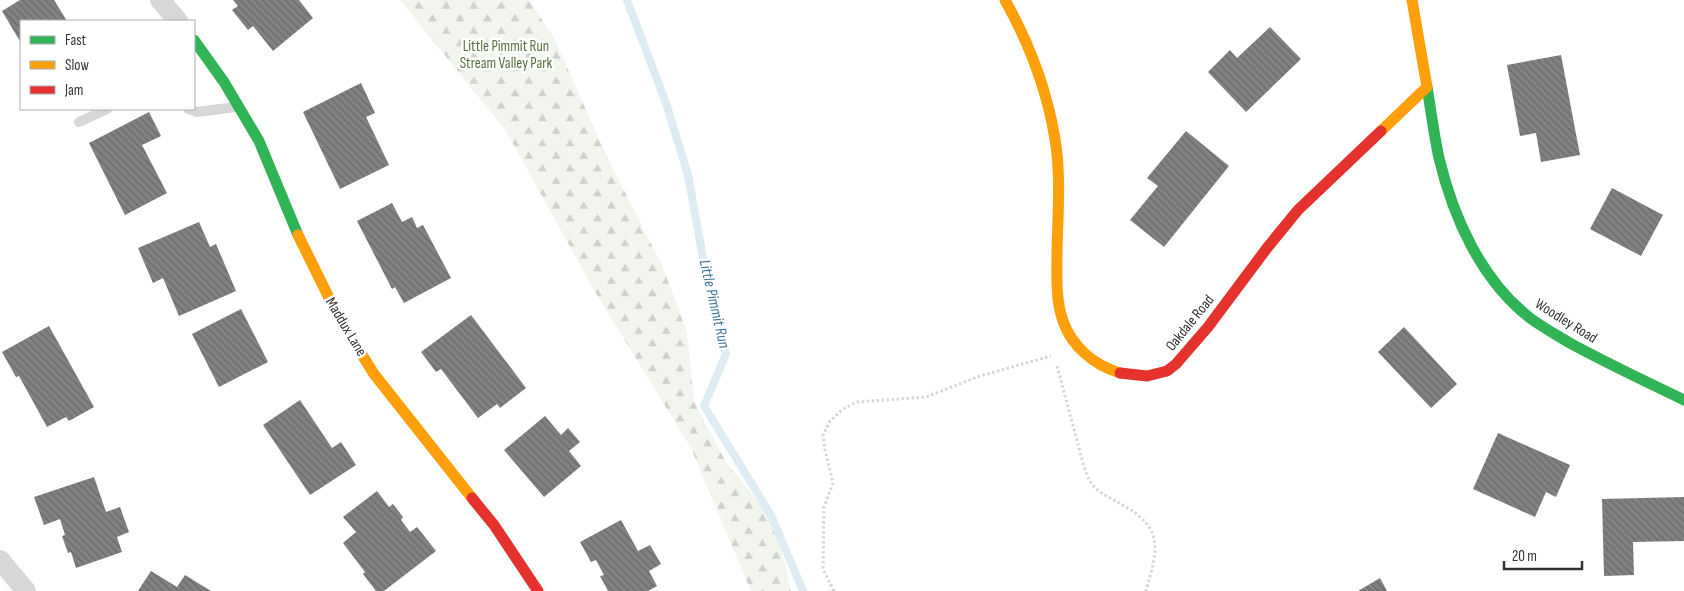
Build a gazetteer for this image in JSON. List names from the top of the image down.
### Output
{
  "streets": {
    "street": ["Woodley Road", "Oakdale Road", "Maddux Lane"]
  },
  "crossings": [
    ["Woodley Road", "Oakdale Road"]
  ],
  "water": ["Little Pimmit Run"],
  "parks": ["Little Pimmit Run Stream Valley Park"],
  "legend": ["Fast", "Slow", "Jam"],
  "scale_bar": "20 m"
}
